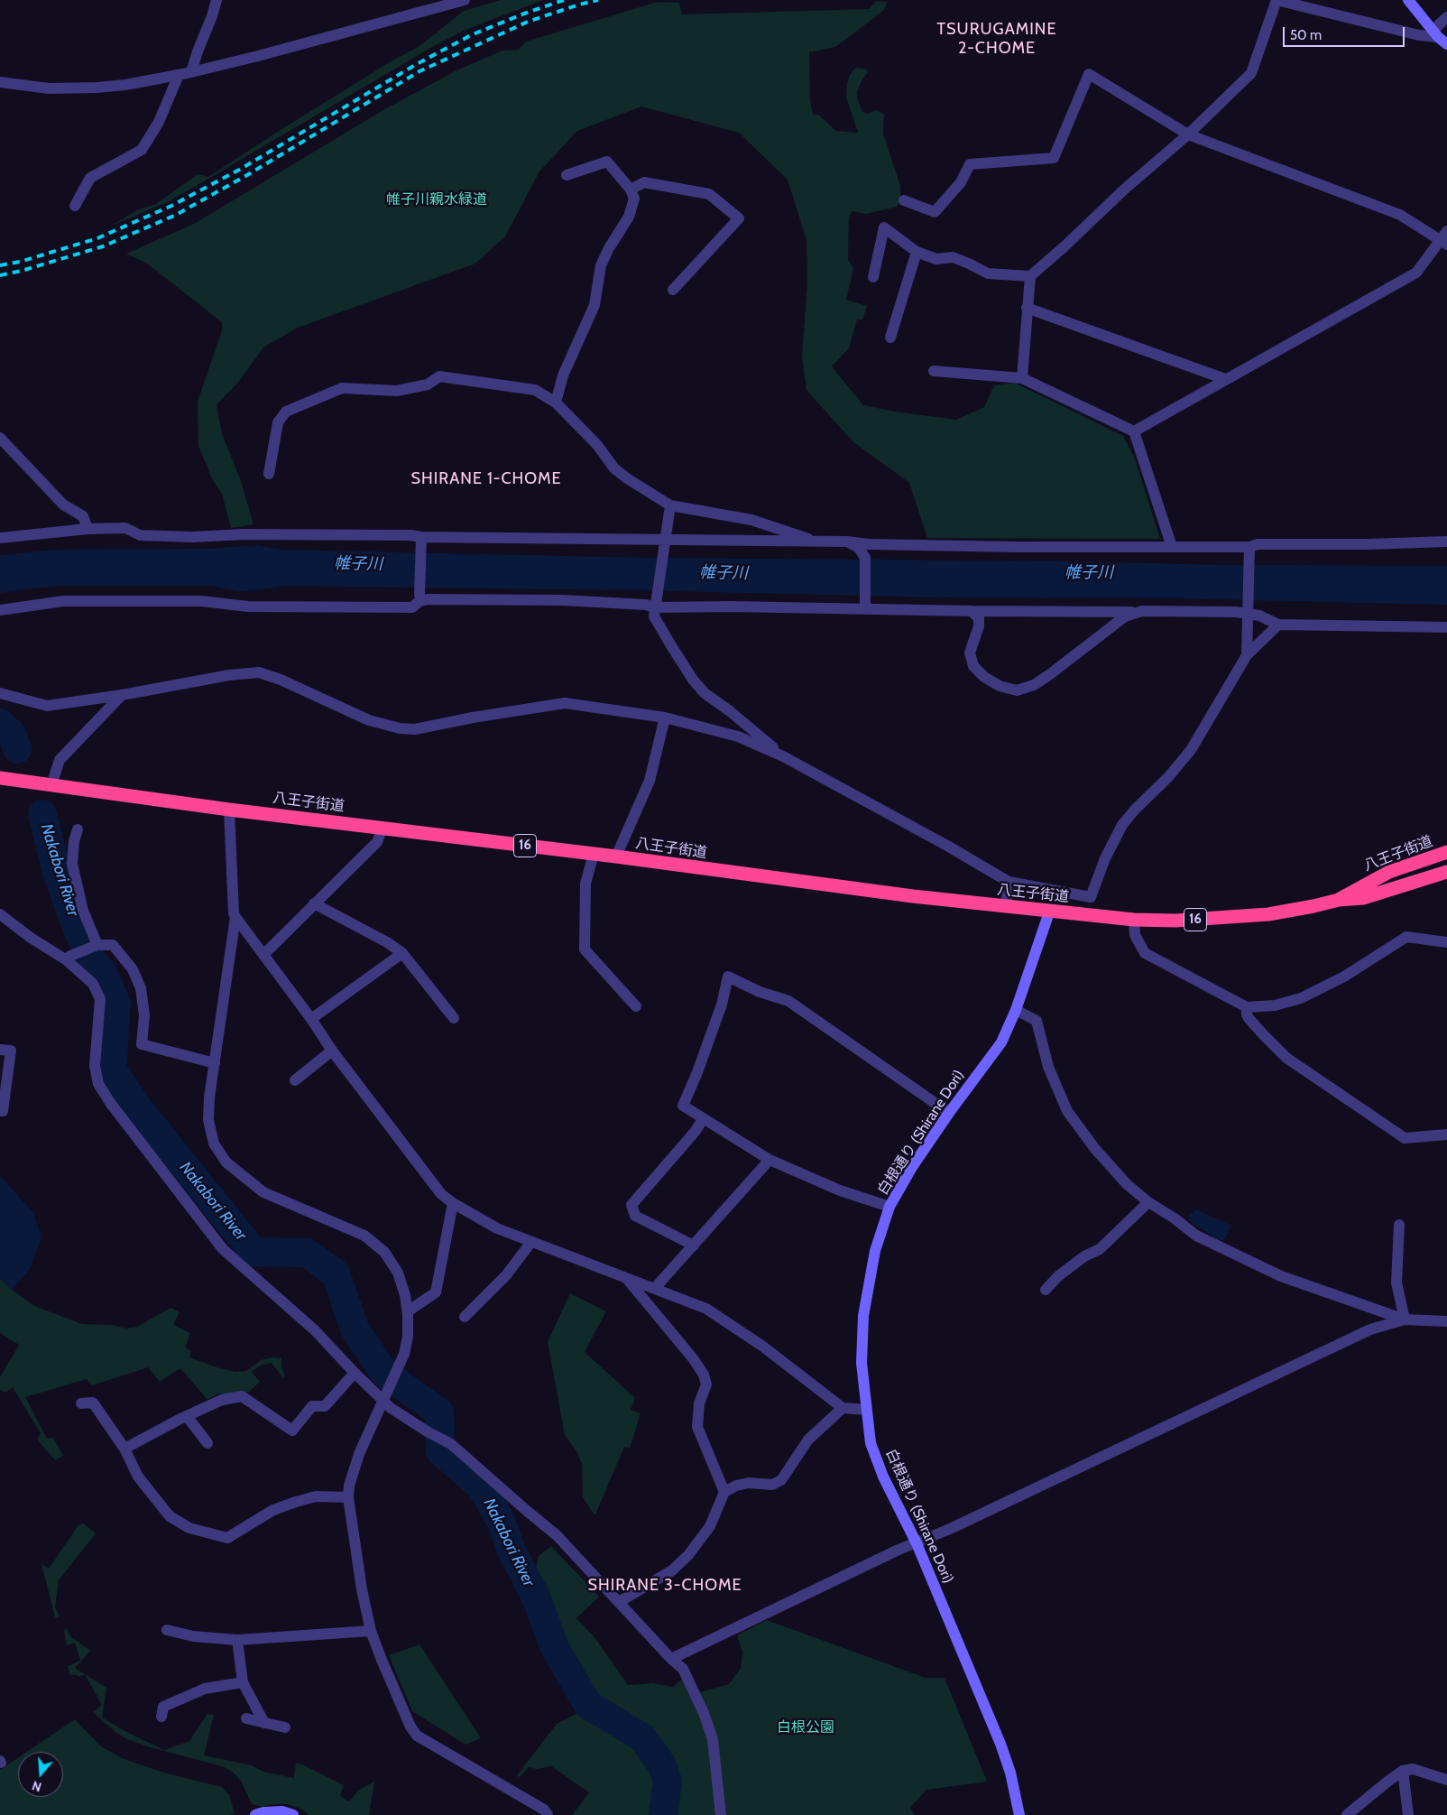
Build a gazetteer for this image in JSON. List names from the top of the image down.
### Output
{
  "streets": {
    "highway": ["八王子街道", "16"],
    "street": ["白根通り (Shirane Dori)"]
  },
  "crossings": [
    ["八王子街道", "白根通り (Shirane Dori)"]
  ],
  "districts": ["TSURUGAMINE 2-CHOME", "SHIRANE 1-CHOME", "SHIRANE 3-CHOME"],
  "water": ["帷子川", "Nakabori River"],
  "parks": ["帷子川親水緑道", "白根公園"],
  "scale_bar": "50 m",
  "north": "bottom"
}
